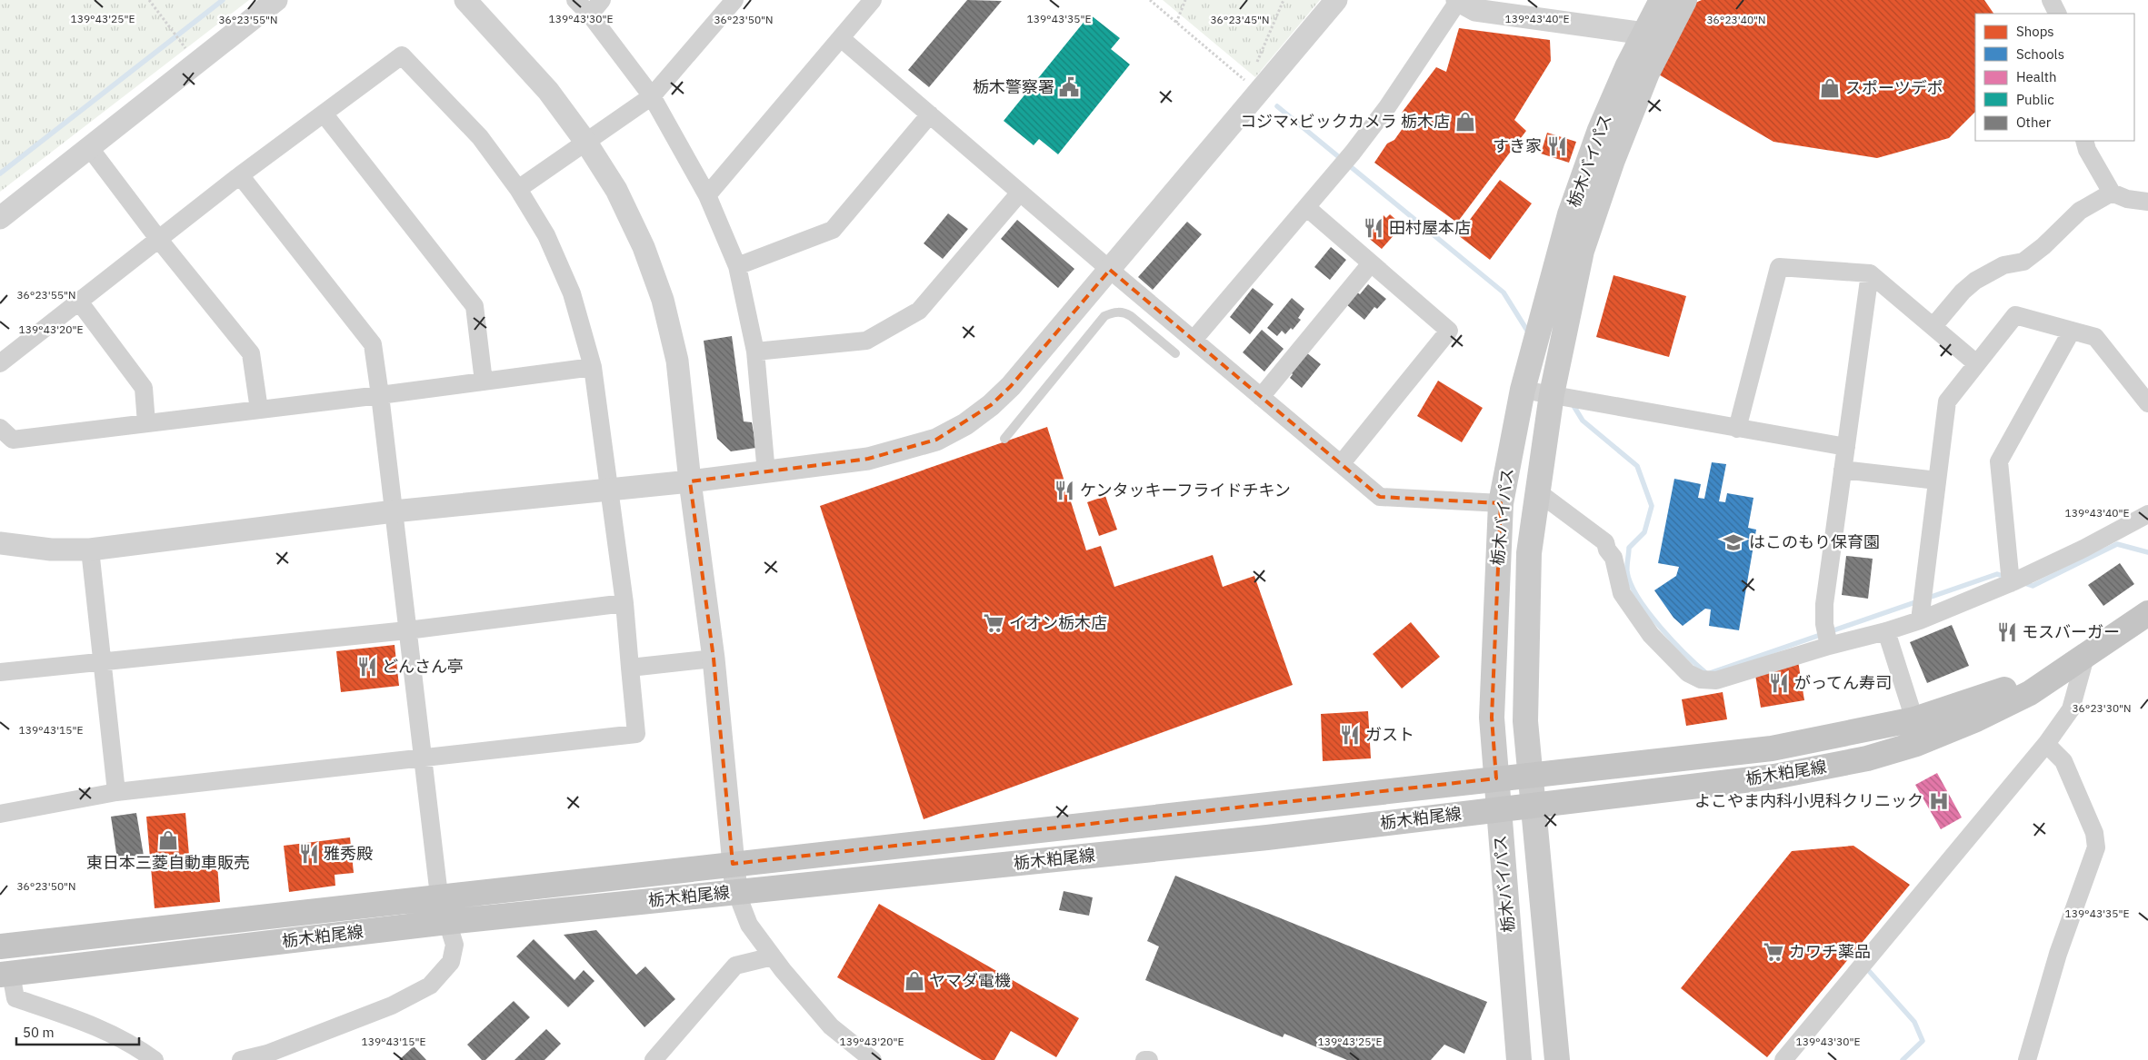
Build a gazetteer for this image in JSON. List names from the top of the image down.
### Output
{
  "streets": {
    "main road": ["栃木バイパス", "栃木粕尾線"]
  },
  "crossings": [
    ["栃木バイパス", "栃木粕尾線"]
  ],
  "places": {
    "public building": ["栃木警察署"],
    "shop": [
      "スポーツデポ",
      "コジマ×ビックカメラ 栃木店",
      "東日本三菱自動車販売",
      "ヤマダ電機"
    ],
    "restaurant": [
      "すき家",
      "田村屋本店",
      "ケンタッキーフライドチキン",
      "モスバーガー",
      "どんさん亭",
      "がってん寿司",
      "ガスト",
      "雅秀殿"
    ],
    "school or university": ["はこのもり保育園"],
    "supermarket": ["イオン栃木店", "カワチ薬品"],
    "hospital": ["よこやま内科小児科クリニック"]
  },
  "legend": [
    "Shops",
    "Schools",
    "Health",
    "Public",
    "Other"
  ],
  "scale_bar": "50 m",
  "coordinates": [
    "139°43'30\"E",
    "139°43'25\"E",
    "139°43'35\"E",
    "139°43'40\"E",
    "36°23'55\"N",
    "36°23'50\"N",
    "36°23'45\"N",
    "36°23'40\"N",
    "139°43'20\"E",
    "36°23'30\"N",
    "139°43'15\"E"
  ]
}
